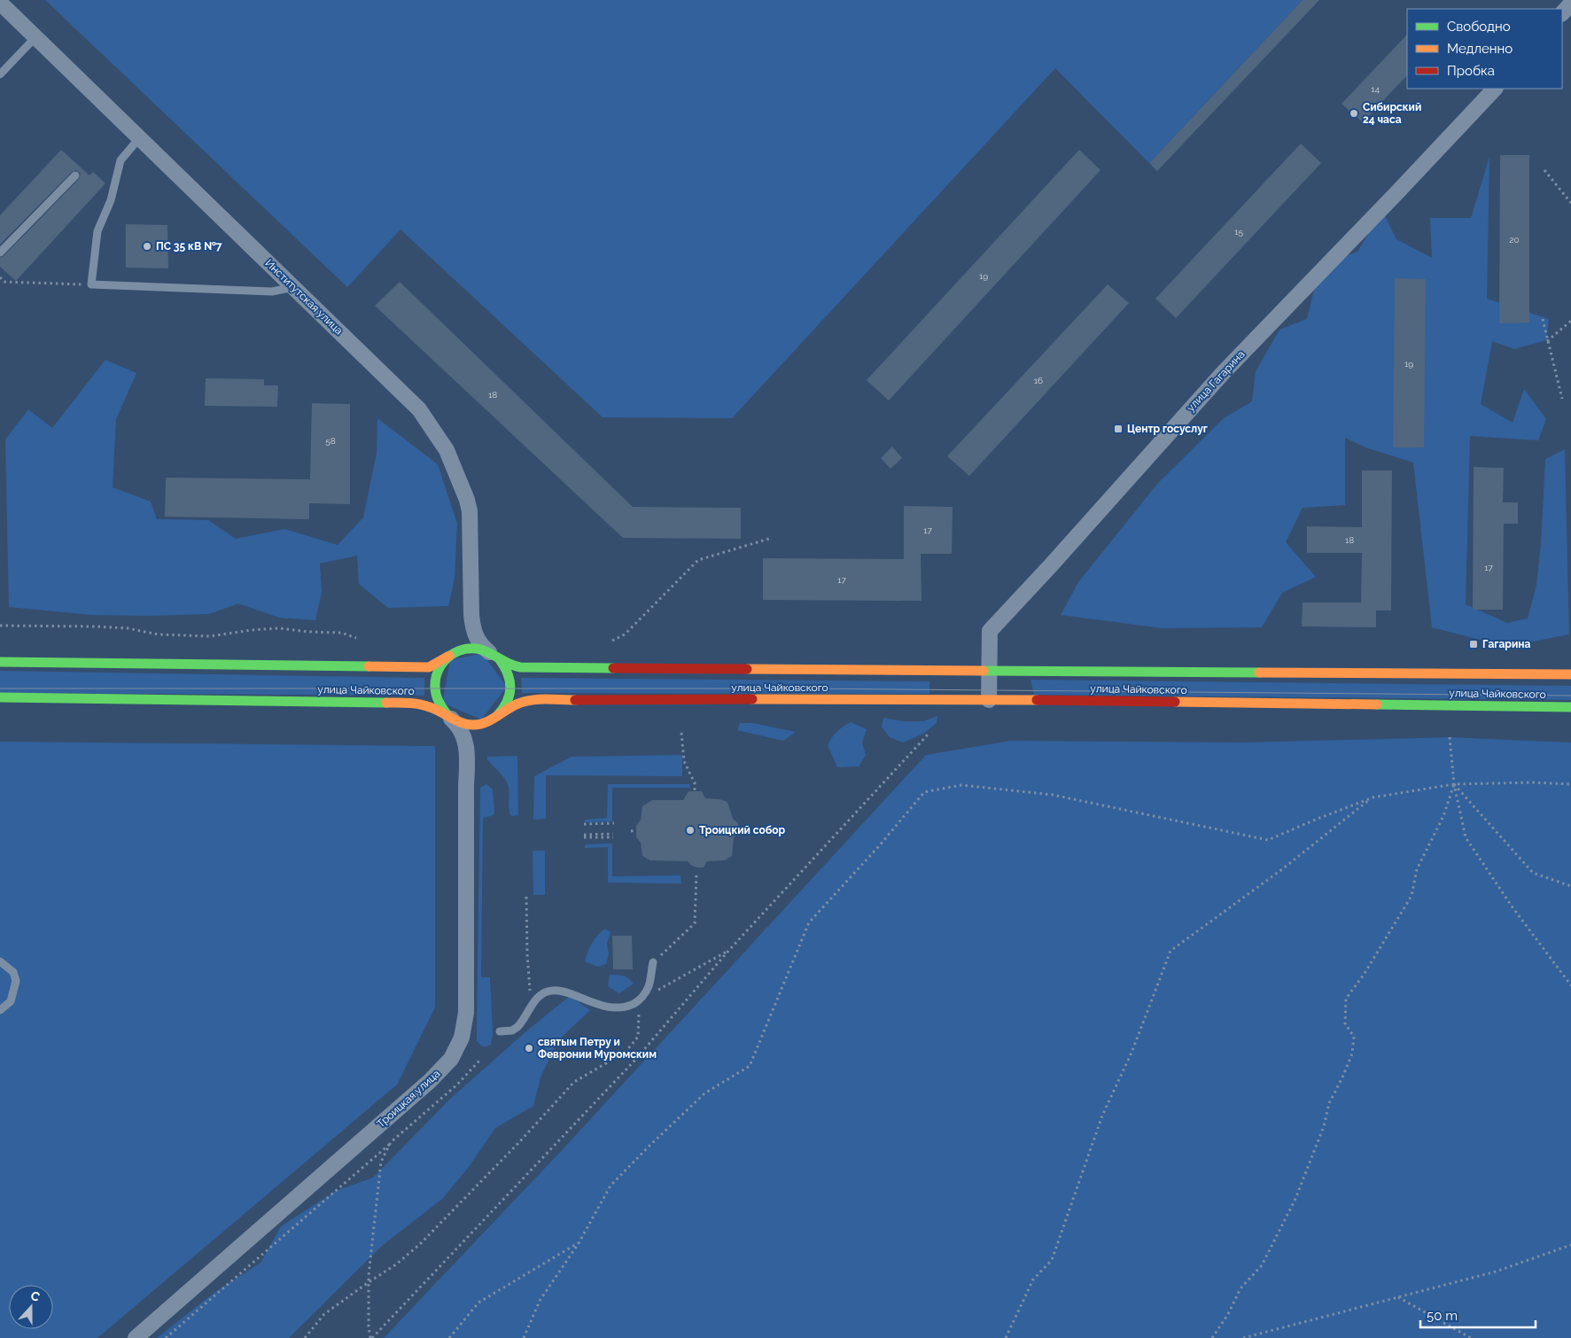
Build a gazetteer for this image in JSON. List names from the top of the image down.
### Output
{
  "streets": {
    "main road": ["Институтская улица", "улица Чайковского"],
    "street": ["улица Гагарина", "Троицкая улица"]
  },
  "crossings": [
    ["Институтская улица", "улица Чайковского"],
    ["улица Гагарина", "улица Чайковского"]
  ],
  "places": {
    "other": [
      "Сибирский 24 часа",
      "ПС 35 кВ №7",
      "Троицкий собор",
      "святым Петру и Февронии Муромским"
    ],
    "transit": ["Центр госуслуг", "Гагарина"]
  },
  "house_numbers": [
    "14",
    "15",
    "20",
    "19",
    "19",
    "16",
    "18",
    "58",
    "17",
    "18",
    "17",
    "17"
  ],
  "legend": ["Свободно", "Медленно", "Пробка"],
  "scale_bar": "50 m",
  "north": "top"
}
